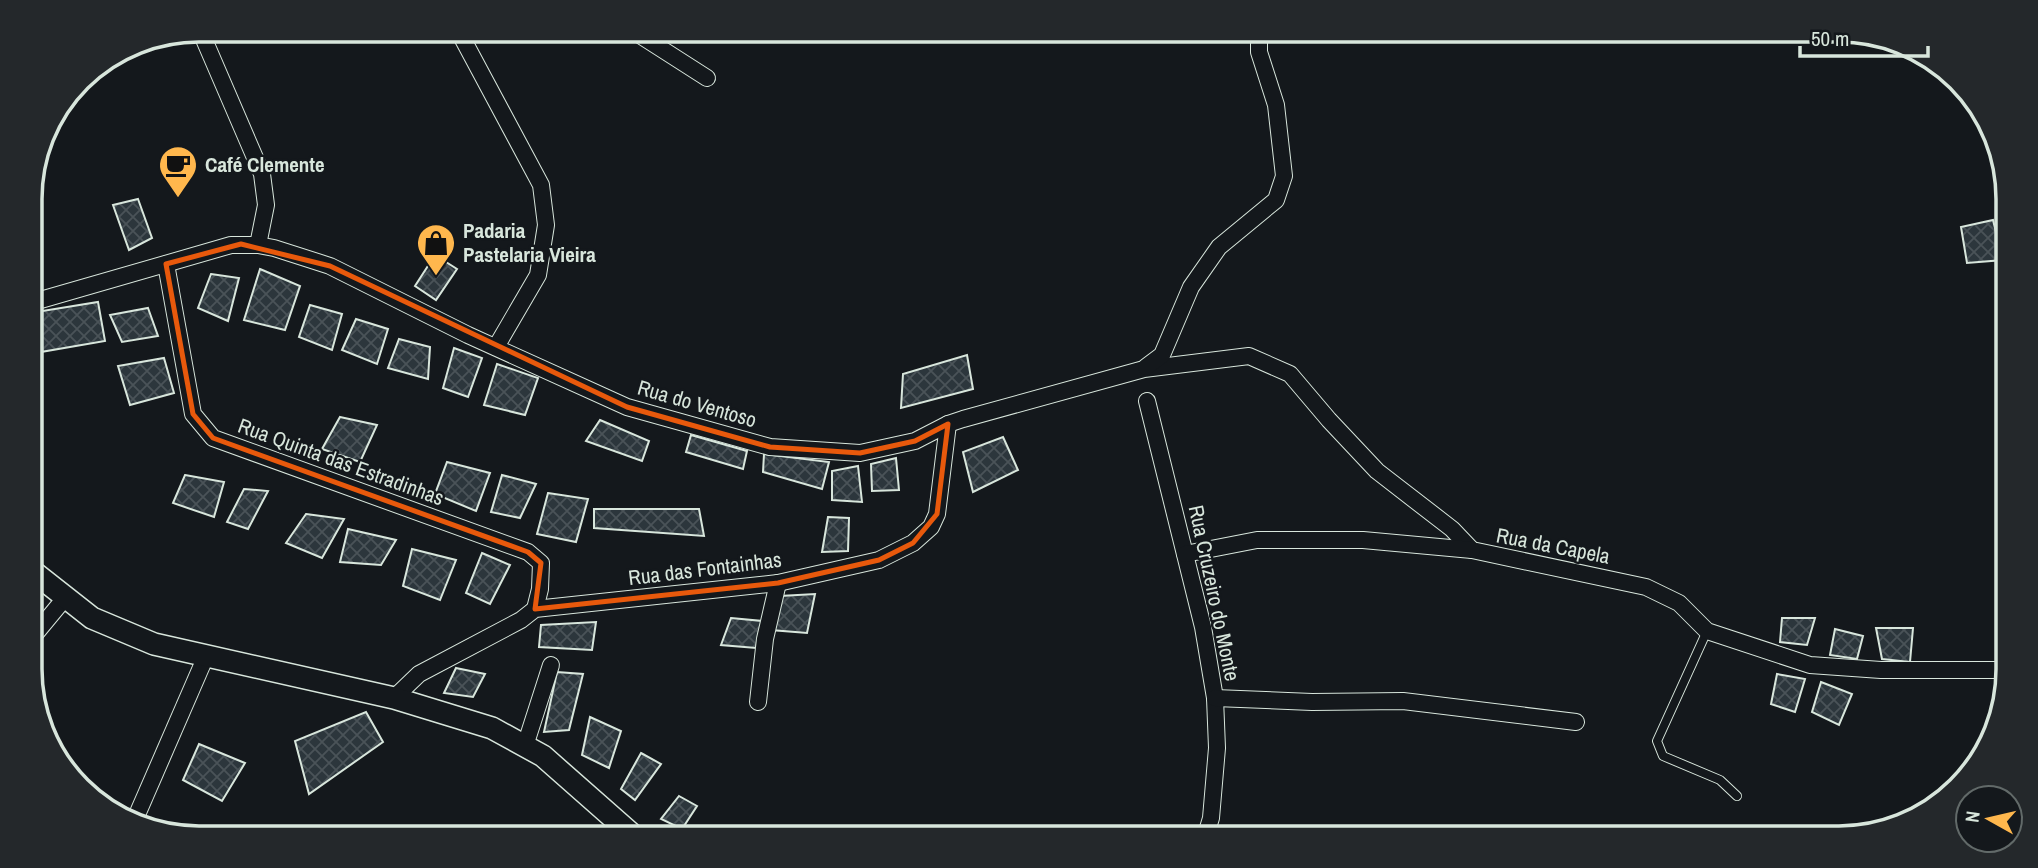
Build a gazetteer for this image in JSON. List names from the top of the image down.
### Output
{
  "streets": {
    "street": [
      "Rua do Ventoso",
      "Rua Quinta das Estradinhas",
      "Rua da Capela",
      "Rua das Fontainhas",
      "Rua Cruzeiro do Monte"
    ]
  },
  "crossings": [
    ["Rua do Ventoso", "Rua Quinta das Estradinhas"],
    ["Rua do Ventoso", "Rua da Capela"],
    ["Rua do Ventoso", "Rua das Fontainhas"],
    ["Rua Quinta das Estradinhas", "Rua das Fontainhas"]
  ],
  "places": {
    "cafe": ["Café Clemente"],
    "shop": ["Padaria Pastelaria Vieira"]
  },
  "scale_bar": "50 m",
  "north": "left"
}
